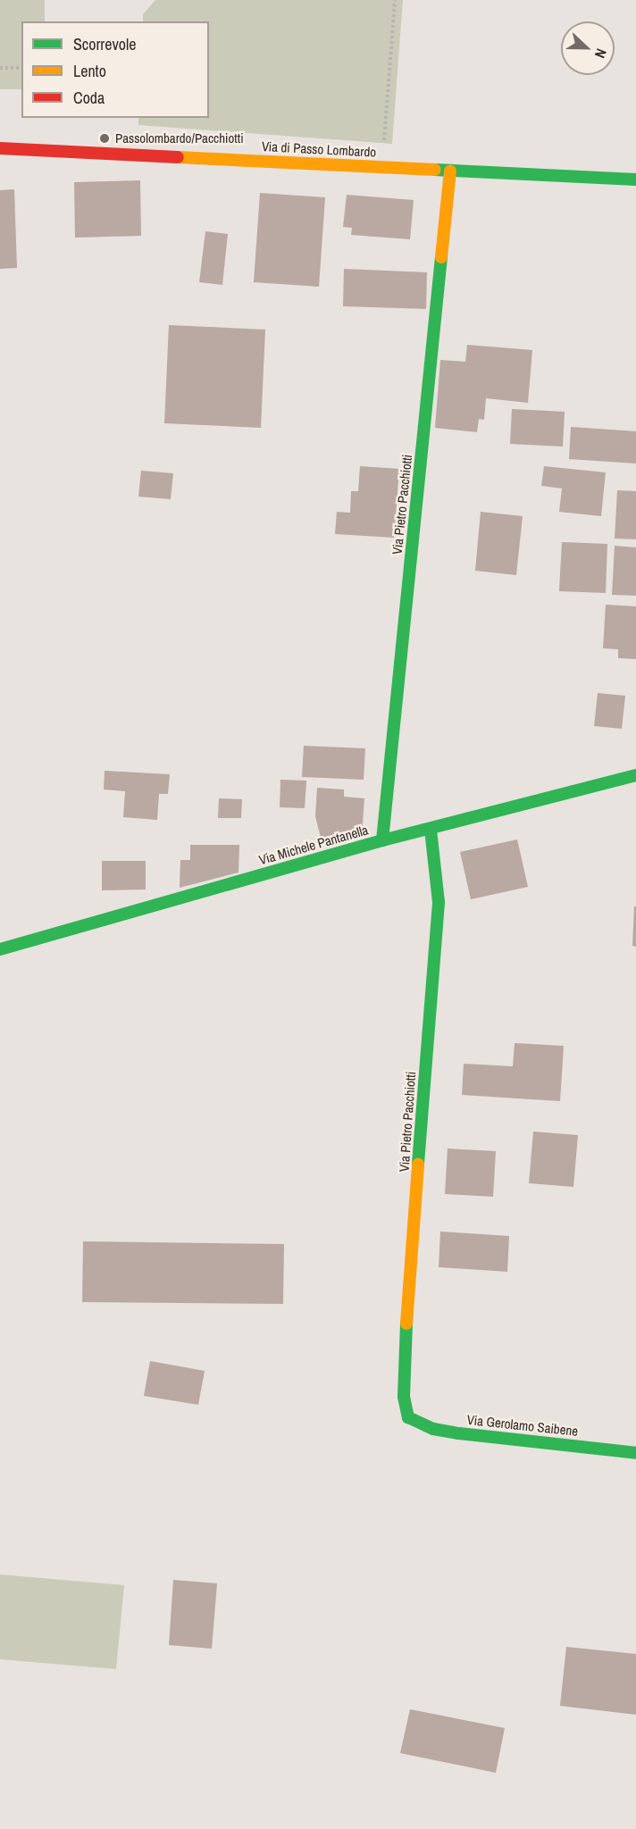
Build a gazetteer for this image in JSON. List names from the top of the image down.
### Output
{
  "streets": {
    "street": [
      "Via di Passo Lombardo",
      "Via Pietro Pacchiotti",
      "Via Michele Pantanella",
      "Via Gerolamo Saibene"
    ]
  },
  "crossings": [
    ["Via di Passo Lombardo", "Via Pietro Pacchiotti"],
    ["Via Pietro Pacchiotti", "Via Michele Pantanella"],
    ["Via Pietro Pacchiotti", "Via Gerolamo Saibene"]
  ],
  "places": ["Passolombardo/Pacchiotti"],
  "legend": ["Scorrevole", "Lento", "Coda"],
  "north": "right"
}
